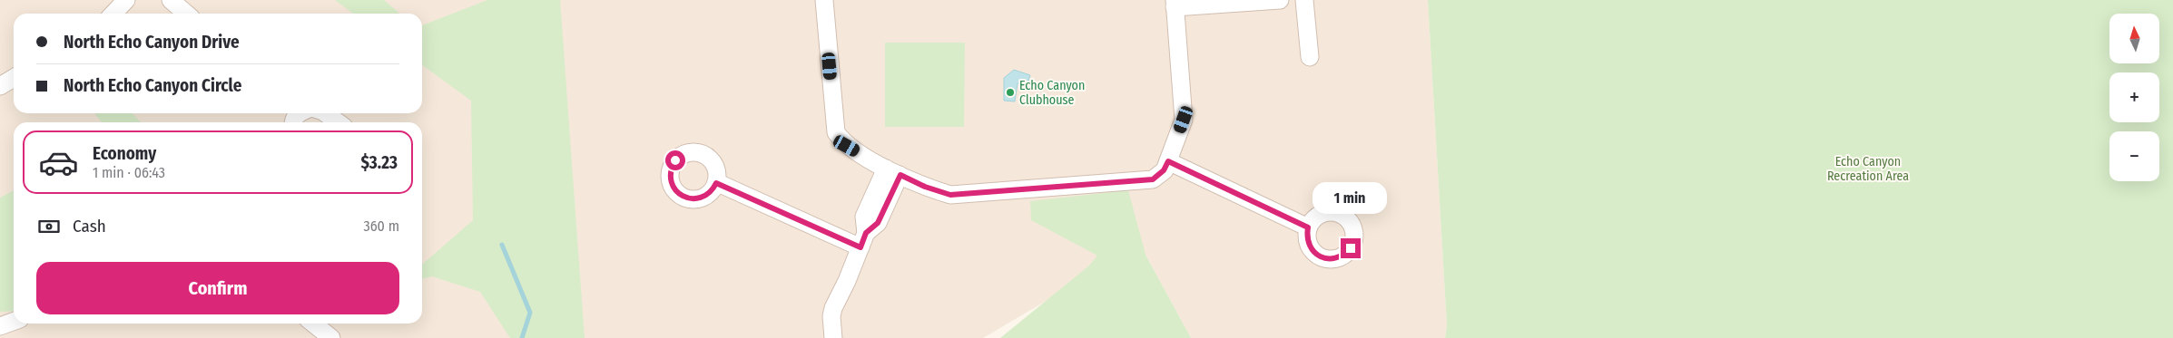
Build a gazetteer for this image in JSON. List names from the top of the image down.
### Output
{
  "parks": ["Echo Canyon Recreation Area"],
  "places": ["Echo Canyon Clubhouse"],
  "north": "top",
  "page": {
    "map_buttons": ["+", "−"],
    "banner": ["North Echo Canyon Drive", "North Echo Canyon Circle"],
    "list": [
      {
        "name": "Economy",
        "note": "1 min · 06:43",
        "value": "$3.23"
      }
    ],
    "bubble": "1 min",
    "pay": ["Cash", "360 m"],
    "buttons": "Confirm"
  }
}
